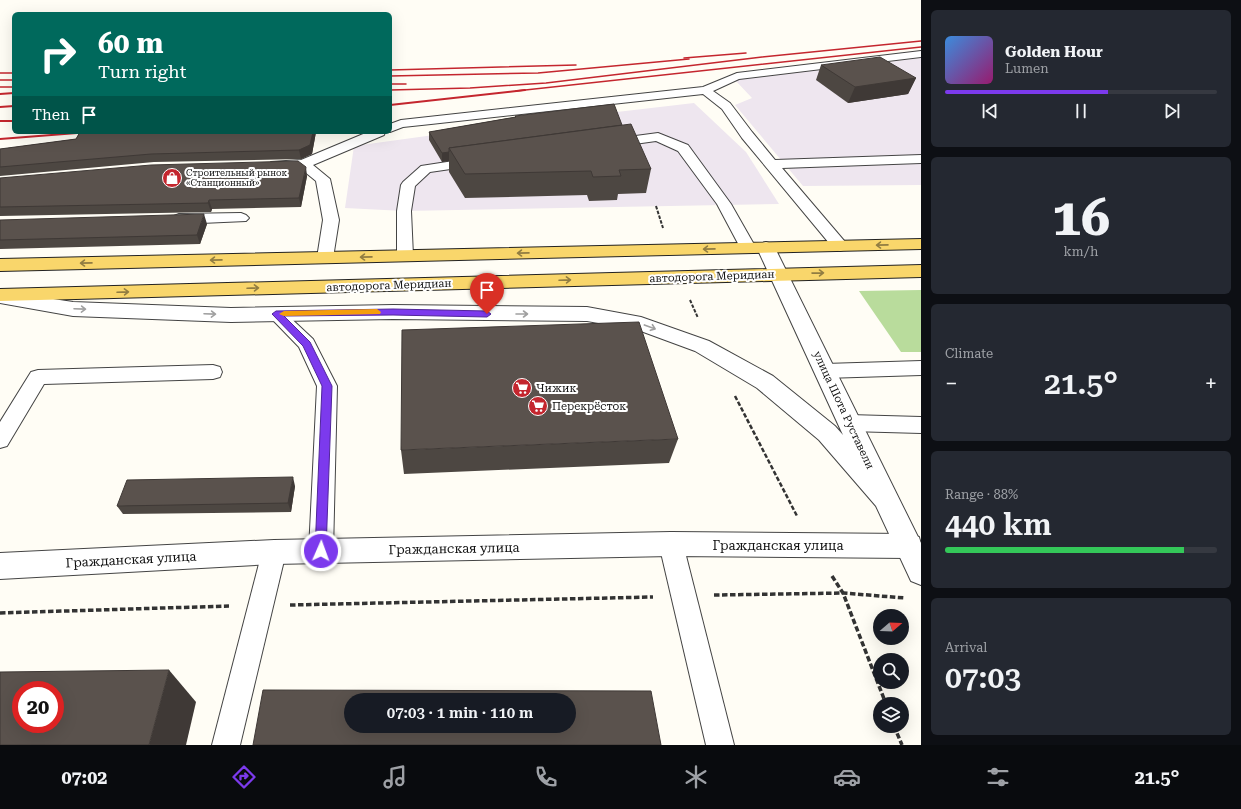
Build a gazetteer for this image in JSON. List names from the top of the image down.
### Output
{
  "streets": {
    "main road": ["автодорога Меридиан"],
    "street": ["улица Шота Руставели", "Гражданская улица"]
  },
  "crossings": [
    ["автодорога Меридиан", "улица Шота Руставели"],
    ["улица Шота Руставели", "Гражданская улица"]
  ],
  "places": {
    "shop": ["Строительный рынок «Станционный»"],
    "supermarket": ["Чижик", "Перекрёсток"]
  },
  "north": "right",
  "page": {
    "turn": ["60 m", "Turn right"],
    "song": ["Golden Hour", "Lumen"],
    "then": "Then",
    "tile": [
      ["16", "km/h"],
      "Climate",
      ["Range · 88%", "440 km"],
      ["Arrival", "07:03"]
    ],
    "heat": ["−", "21.5°", "+"],
    "limit": "20",
    "trip": "07:03 · 1 min · 110 m",
    "tabs": ["07:02", "21.5°"]
  }
}
